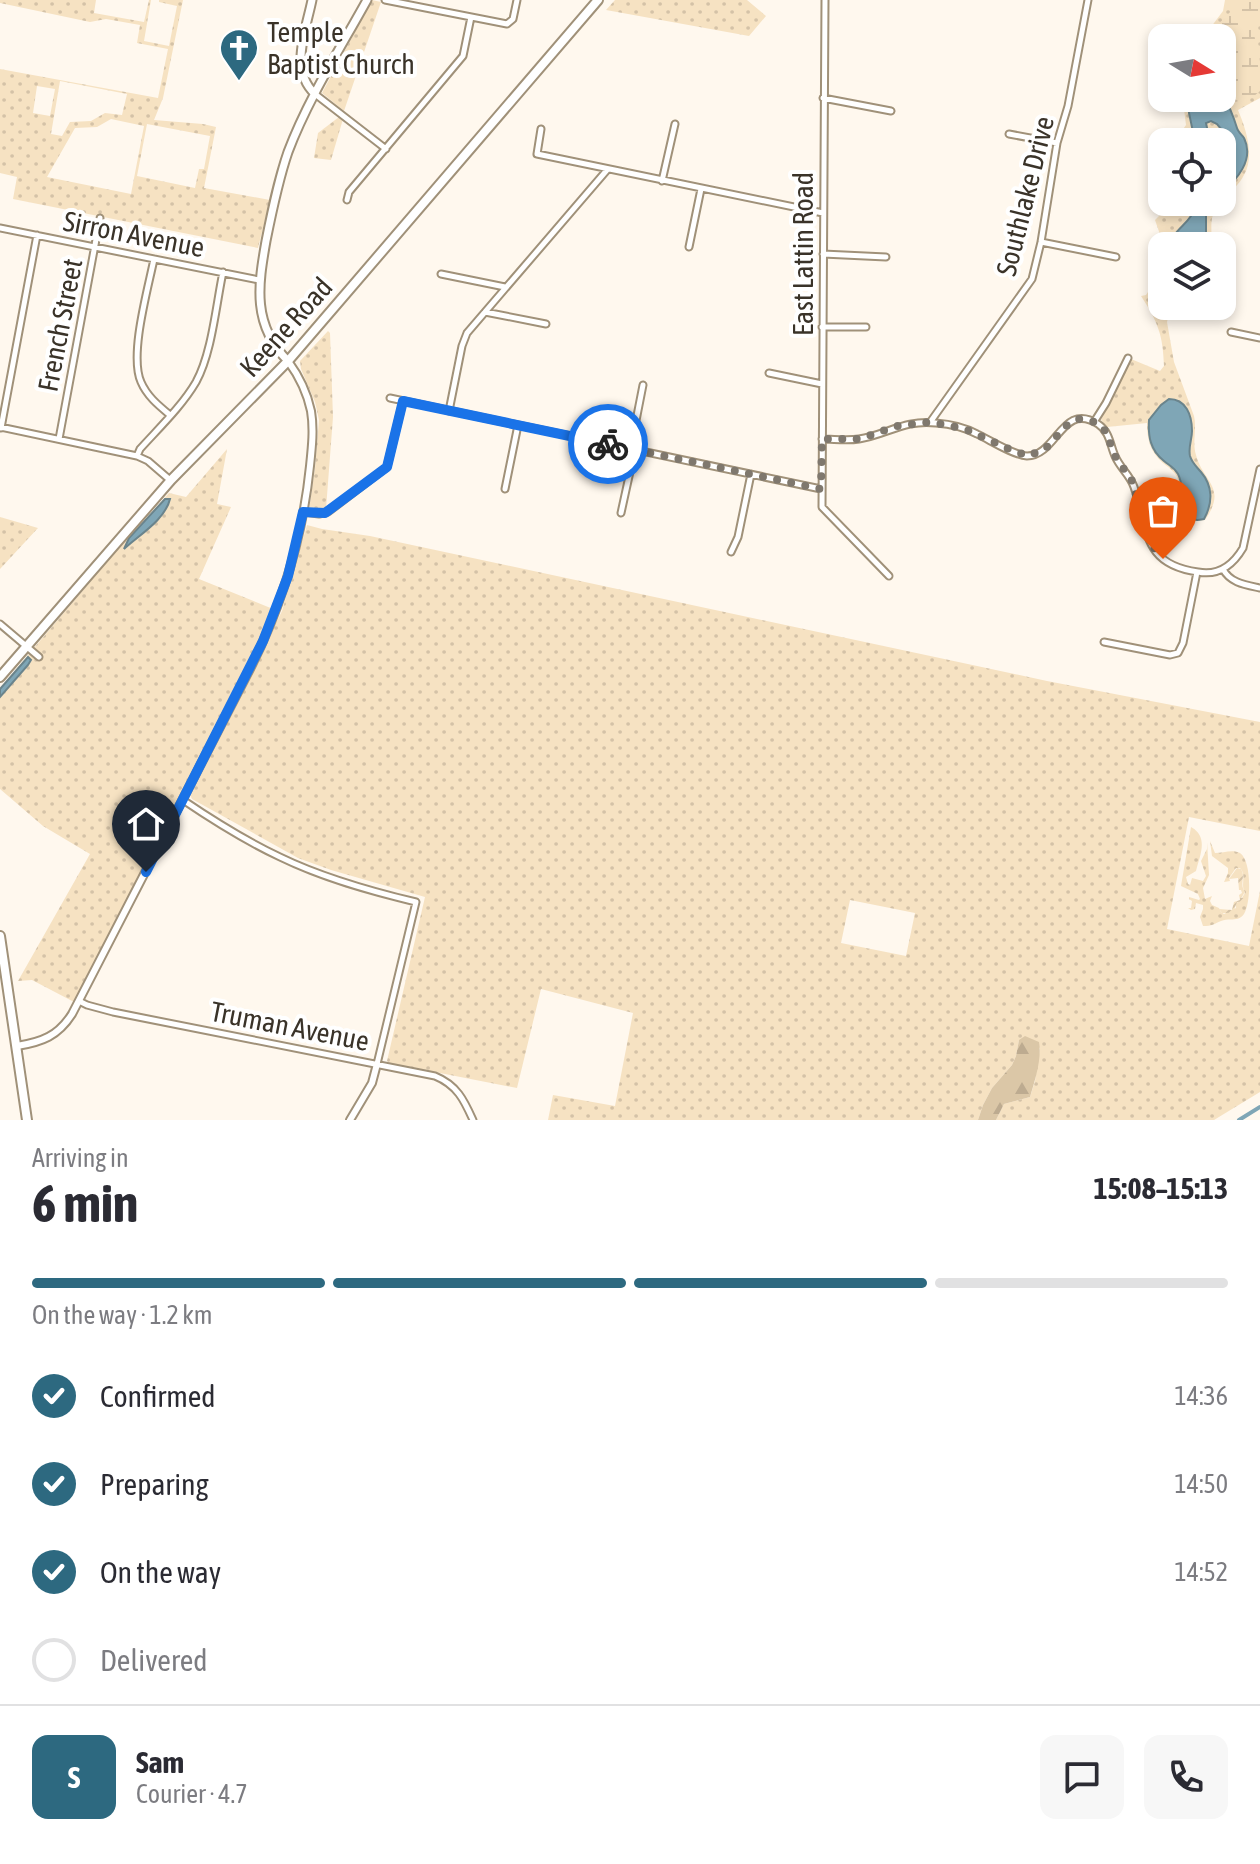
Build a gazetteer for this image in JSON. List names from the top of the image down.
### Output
{
  "streets": {
    "main road": ["Keene Road"],
    "street": [
      "Southlake Drive",
      "Sirron Avenue",
      "East Lattin Road",
      "French Street",
      "Truman Avenue"
    ]
  },
  "crossings": [
    ["Sirron Avenue", "French Street"]
  ],
  "places": {
    "church": ["Temple Baptist Church"]
  },
  "north": "right",
  "page": {
    "heading": ["6 min", "Arriving in", "15:08–15:13"],
    "panel": ["Sam", "Courier · 4.7"],
    "bar": "On the way · 1.2 km",
    "list": [
      ["Confirmed", "14:36"],
      ["Preparing", "14:50"],
      ["On the way", "14:52"],
      "Delivered"
    ],
    "round": "S"
  }
}
